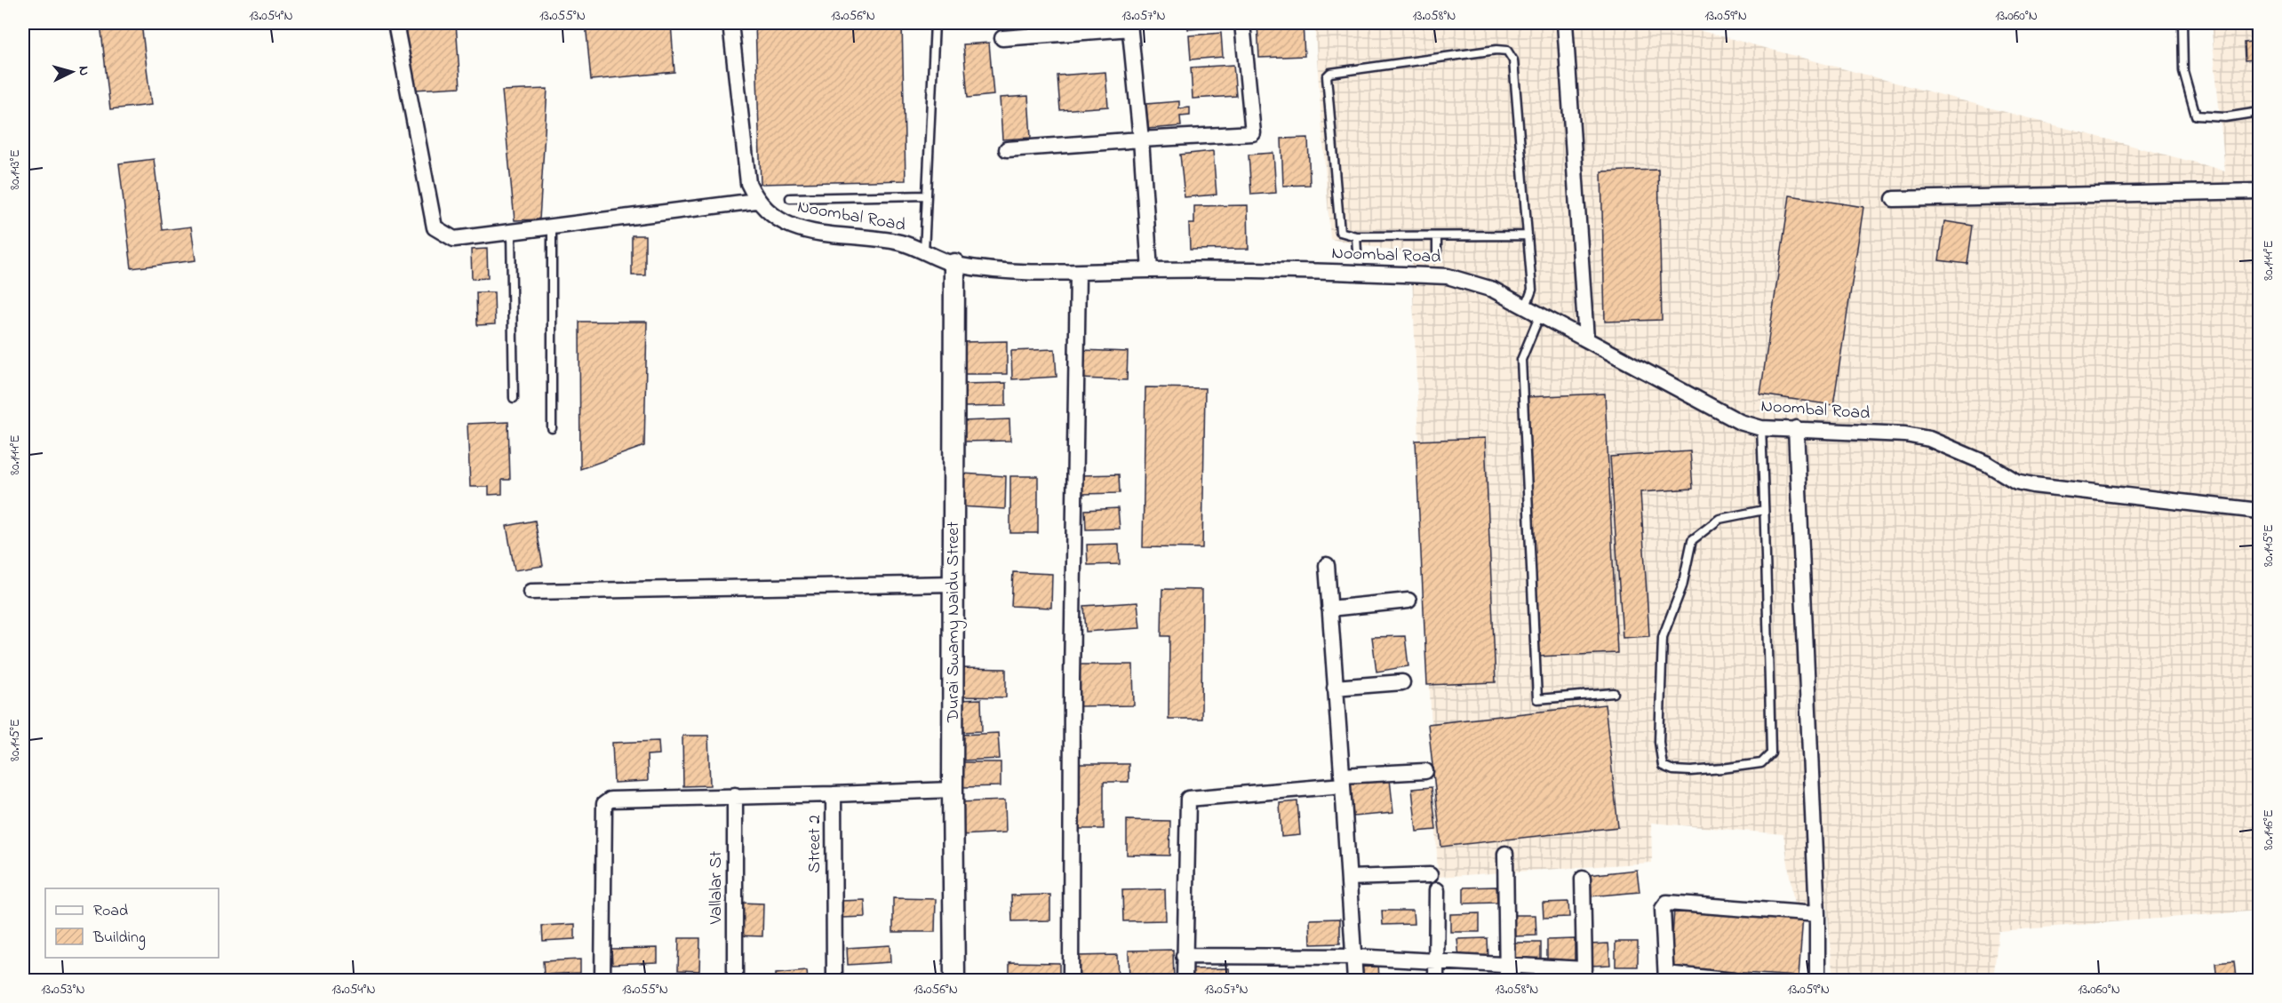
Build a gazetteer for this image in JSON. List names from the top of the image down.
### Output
{
  "streets": {
    "street": [
      "Noombal Road",
      "Durai Swamy Naidu Street",
      "Street 2",
      "Vallalar St"
    ]
  },
  "crossings": [
    ["Noombal Road", "Durai Swamy Naidu Street"],
    ["Durai Swamy Naidu Street", "Street 2"]
  ],
  "legend": ["Road", "Building"],
  "north": "right",
  "coordinates": [
    "13.054°N",
    "13.055°N",
    "13.056°N",
    "13.057°N",
    "13.058°N",
    "13.059°N",
    "13.060°N",
    "80.143°E",
    "80.144°E",
    "80.145°E",
    "80.146°E",
    "13.053°N"
  ]
}
